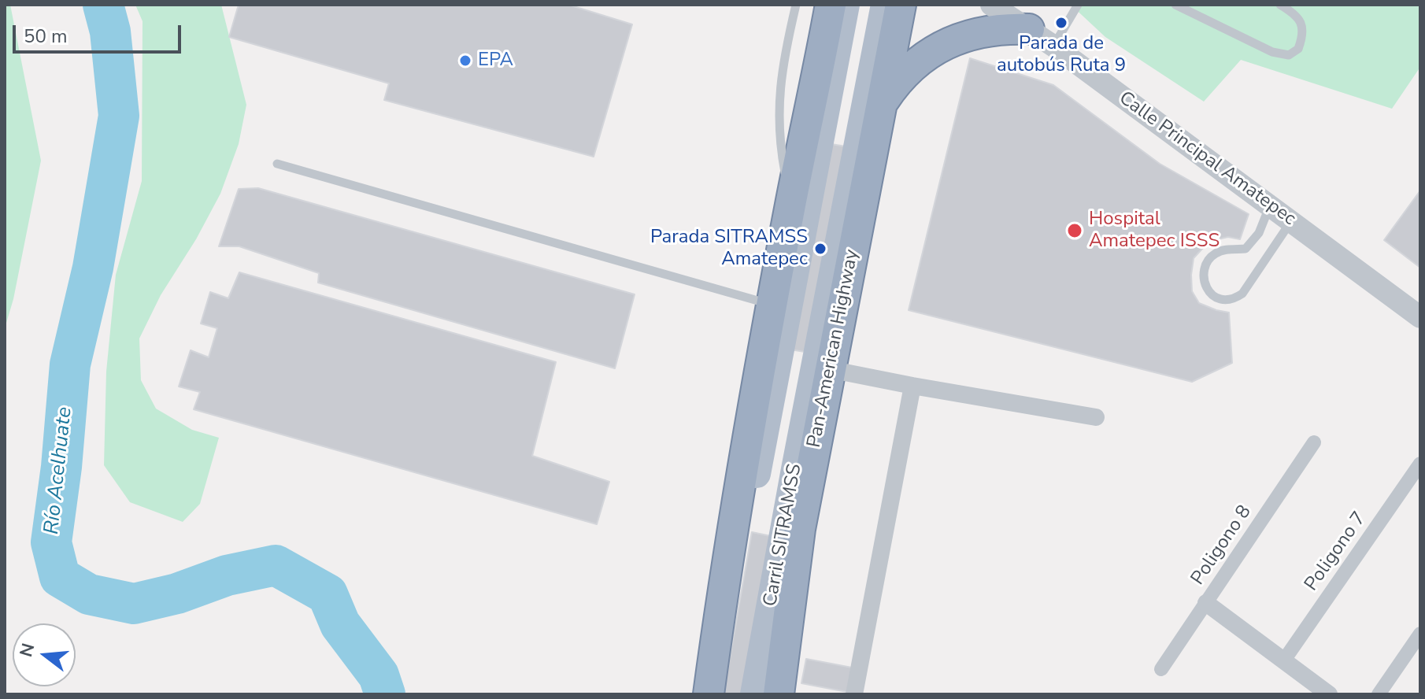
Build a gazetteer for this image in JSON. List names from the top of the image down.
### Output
{
  "streets": {
    "highway": ["Pan-American Highway"],
    "main road": ["Carril SITRAMSS"],
    "street": ["Calle Principal Amatepec", "Poligono 8", "Poligono 7"]
  },
  "water": ["Río Acelhuate"],
  "places": [
    "Parada de autobús Ruta 9",
    "EPA",
    "Hospital Amatepec ISSS",
    "Parada SITRAMSS Amatepec"
  ],
  "scale_bar": "50 m",
  "north": "left"
}
